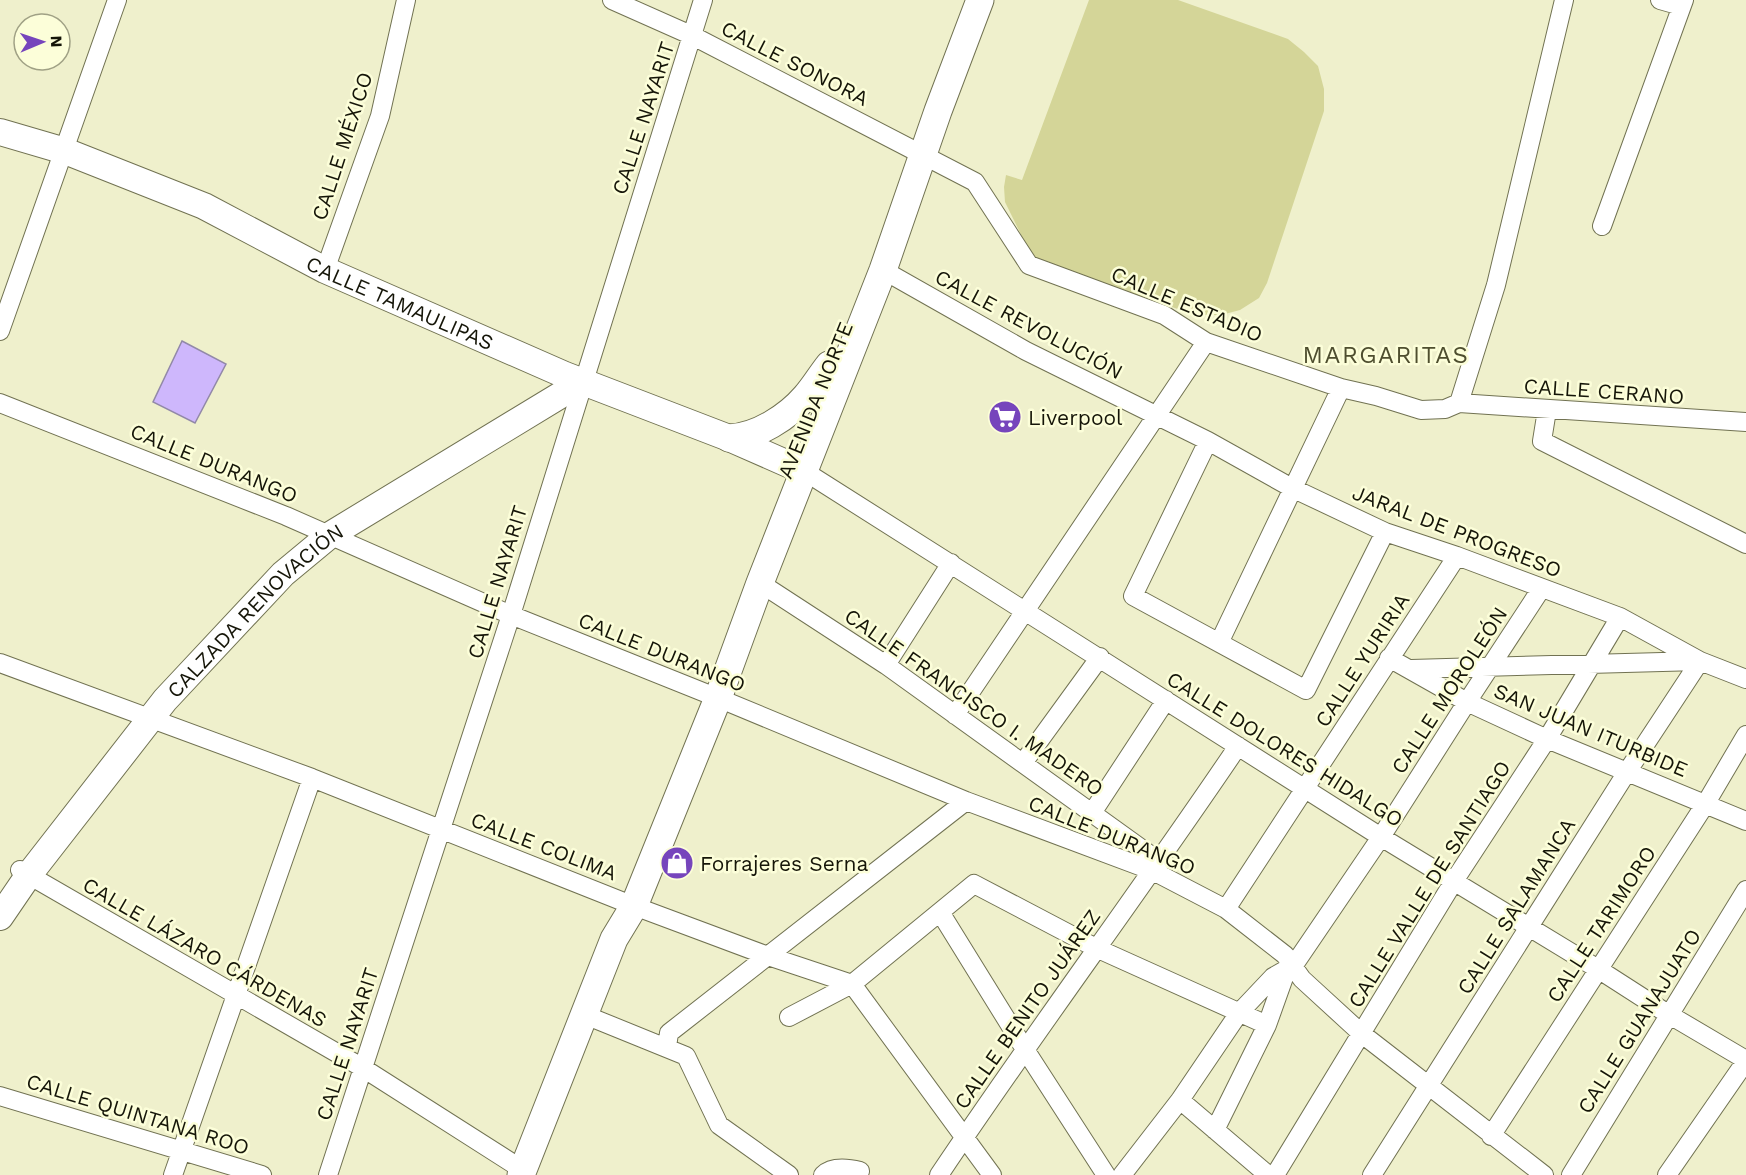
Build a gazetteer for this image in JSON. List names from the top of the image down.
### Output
{
  "streets": {
    "main road": ["AVENIDA NORTE"],
    "street": [
      "CALLE SONORA",
      "CALLE NAYARIT",
      "CALLE MÉXICO",
      "CALLE TAMAULIPAS",
      "CALLE ESTADIO",
      "CALLE REVOLUCIÓN",
      "CALLE CERANO",
      "CALLE DURANGO",
      "JARAL DE PROGRESO",
      "CALZADA RENOVACIÓN",
      "CALLE YURIRIA",
      "CALLE MOROLEÓN",
      "CALLE FRANCISCO I. MADERO",
      "SAN JUAN ITURBIDE",
      "CALLE DOLORES HIDALGO",
      "CALLE COLIMA",
      "CALLE VALLE DE SANTIAGO",
      "CALLE SALAMANCA",
      "CALLE TARIMORO",
      "CALLE LÁZARO CÁRDENAS",
      "CALLE BENITO JUÁREZ",
      "CALLE GUANAJUATO",
      "CALLE QUINTANA ROO"
    ]
  },
  "crossings": [
    ["CALLE SONORA", "CALLE NAYARIT"],
    ["CALLE SONORA", "CALLE ESTADIO"],
    ["CALLE SONORA", "AVENIDA NORTE"],
    ["CALLE NAYARIT", "CALLE TAMAULIPAS"],
    ["CALLE NAYARIT", "CALLE DURANGO"],
    ["CALLE NAYARIT", "CALZADA RENOVACIÓN"],
    ["CALLE NAYARIT", "CALLE COLIMA"],
    ["CALLE NAYARIT", "CALLE LÁZARO CÁRDENAS"],
    ["CALLE MÉXICO", "CALLE TAMAULIPAS"],
    ["CALLE TAMAULIPAS", "AVENIDA NORTE"],
    ["CALLE TAMAULIPAS", "CALZADA RENOVACIÓN"],
    ["CALLE TAMAULIPAS", "CALLE DOLORES HIDALGO"],
    ["CALLE ESTADIO", "CALLE CERANO"],
    ["CALLE ESTADIO", "AVENIDA NORTE"],
    ["CALLE REVOLUCIÓN", "AVENIDA NORTE"],
    ["CALLE REVOLUCIÓN", "JARAL DE PROGRESO"],
    ["AVENIDA NORTE", "CALLE DURANGO"],
    ["AVENIDA NORTE", "CALLE FRANCISCO I. MADERO"],
    ["AVENIDA NORTE", "CALLE DOLORES HIDALGO"],
    ["CALLE DURANGO", "CALZADA RENOVACIÓN"],
    ["CALLE DURANGO", "CALLE YURIRIA"],
    ["CALLE DURANGO", "CALLE MOROLEÓN"],
    ["CALLE DURANGO", "CALLE FRANCISCO I. MADERO"],
    ["CALLE DURANGO", "CALLE VALLE DE SANTIAGO"],
    ["CALLE DURANGO", "CALLE SALAMANCA"],
    ["CALLE DURANGO", "CALLE TARIMORO"],
    ["CALLE DURANGO", "CALLE BENITO JUÁREZ"],
    ["JARAL DE PROGRESO", "CALLE YURIRIA"],
    ["JARAL DE PROGRESO", "CALLE MOROLEÓN"],
    ["JARAL DE PROGRESO", "CALLE VALLE DE SANTIAGO"],
    ["JARAL DE PROGRESO", "CALLE SALAMANCA"],
    ["CALZADA RENOVACIÓN", "CALLE COLIMA"],
    ["CALZADA RENOVACIÓN", "CALLE LÁZARO CÁRDENAS"],
    ["CALLE YURIRIA", "SAN JUAN ITURBIDE"],
    ["CALLE YURIRIA", "CALLE DOLORES HIDALGO"],
    ["CALLE MOROLEÓN", "SAN JUAN ITURBIDE"],
    ["CALLE MOROLEÓN", "CALLE DOLORES HIDALGO"],
    ["CALLE FRANCISCO I. MADERO", "CALLE BENITO JUÁREZ"],
    ["SAN JUAN ITURBIDE", "CALLE VALLE DE SANTIAGO"],
    ["SAN JUAN ITURBIDE", "CALLE SALAMANCA"],
    ["SAN JUAN ITURBIDE", "CALLE TARIMORO"],
    ["CALLE DOLORES HIDALGO", "CALLE VALLE DE SANTIAGO"],
    ["CALLE DOLORES HIDALGO", "CALLE SALAMANCA"],
    ["CALLE DOLORES HIDALGO", "CALLE TARIMORO"],
    ["CALLE DOLORES HIDALGO", "CALLE BENITO JUÁREZ"],
    ["CALLE DOLORES HIDALGO", "CALLE GUANAJUATO"]
  ],
  "districts": ["MARGARITAS"],
  "places": {
    "supermarket": ["Liverpool"],
    "shop": ["Forrajeres Serna"]
  },
  "north": "right"
}
